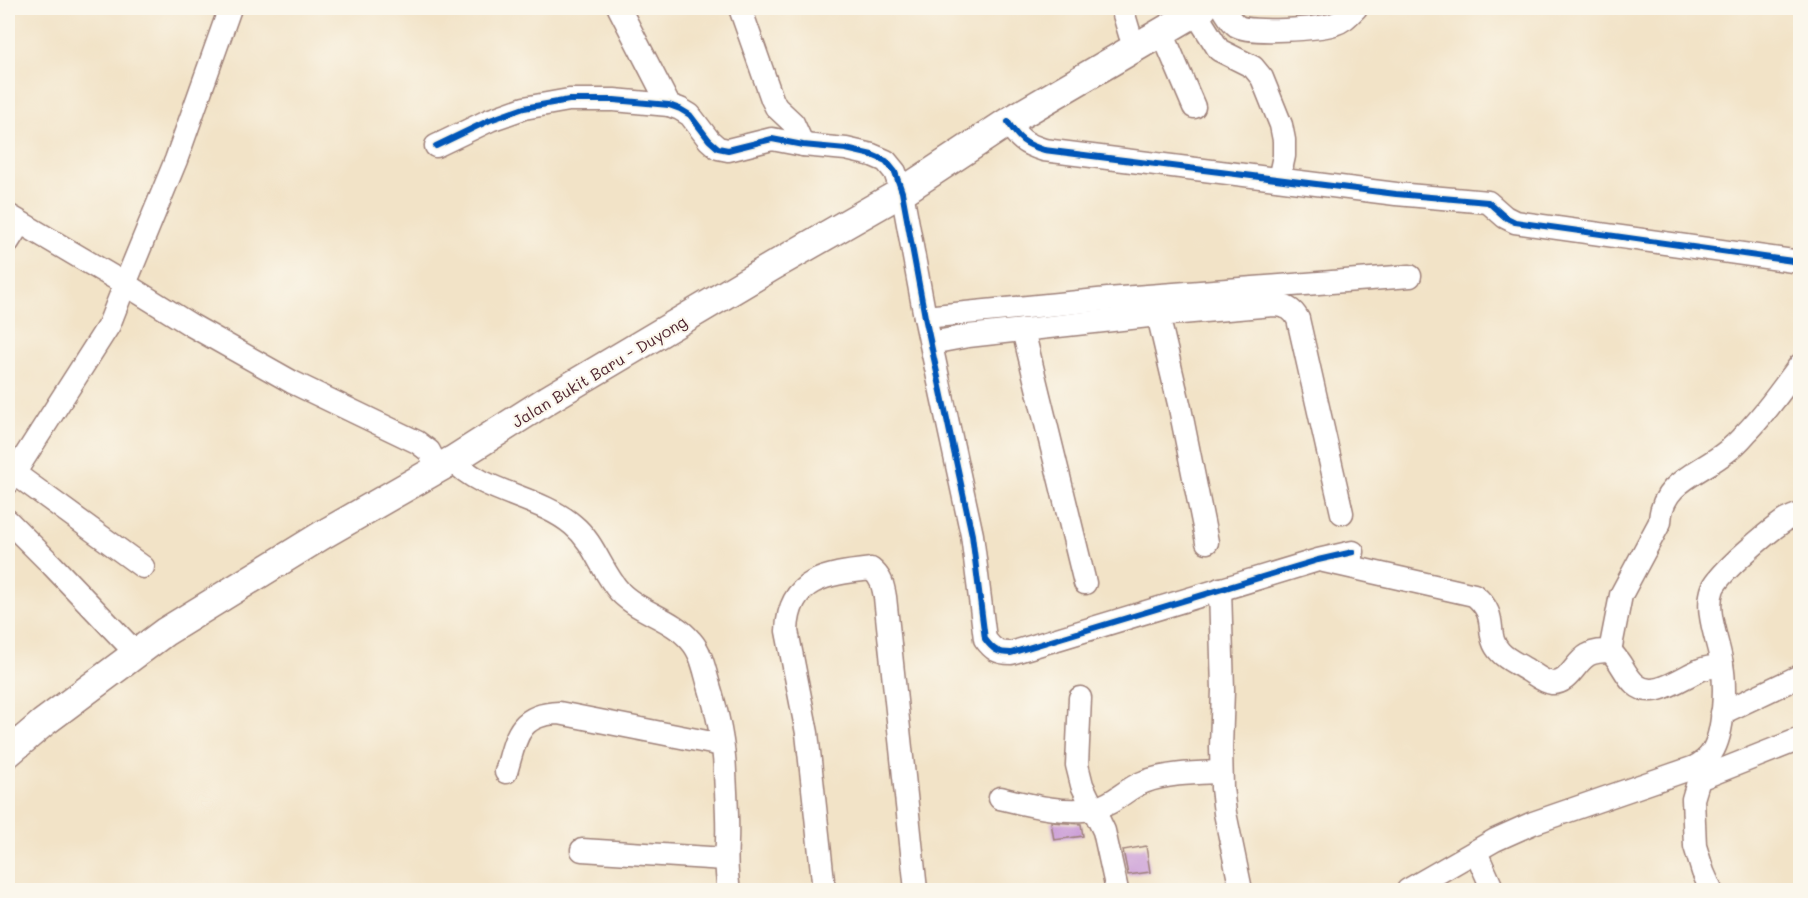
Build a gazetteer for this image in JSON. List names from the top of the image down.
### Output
{
  "streets": {
    "main road": ["Jalan Bukit Baru - Duyong"]
  }
}
